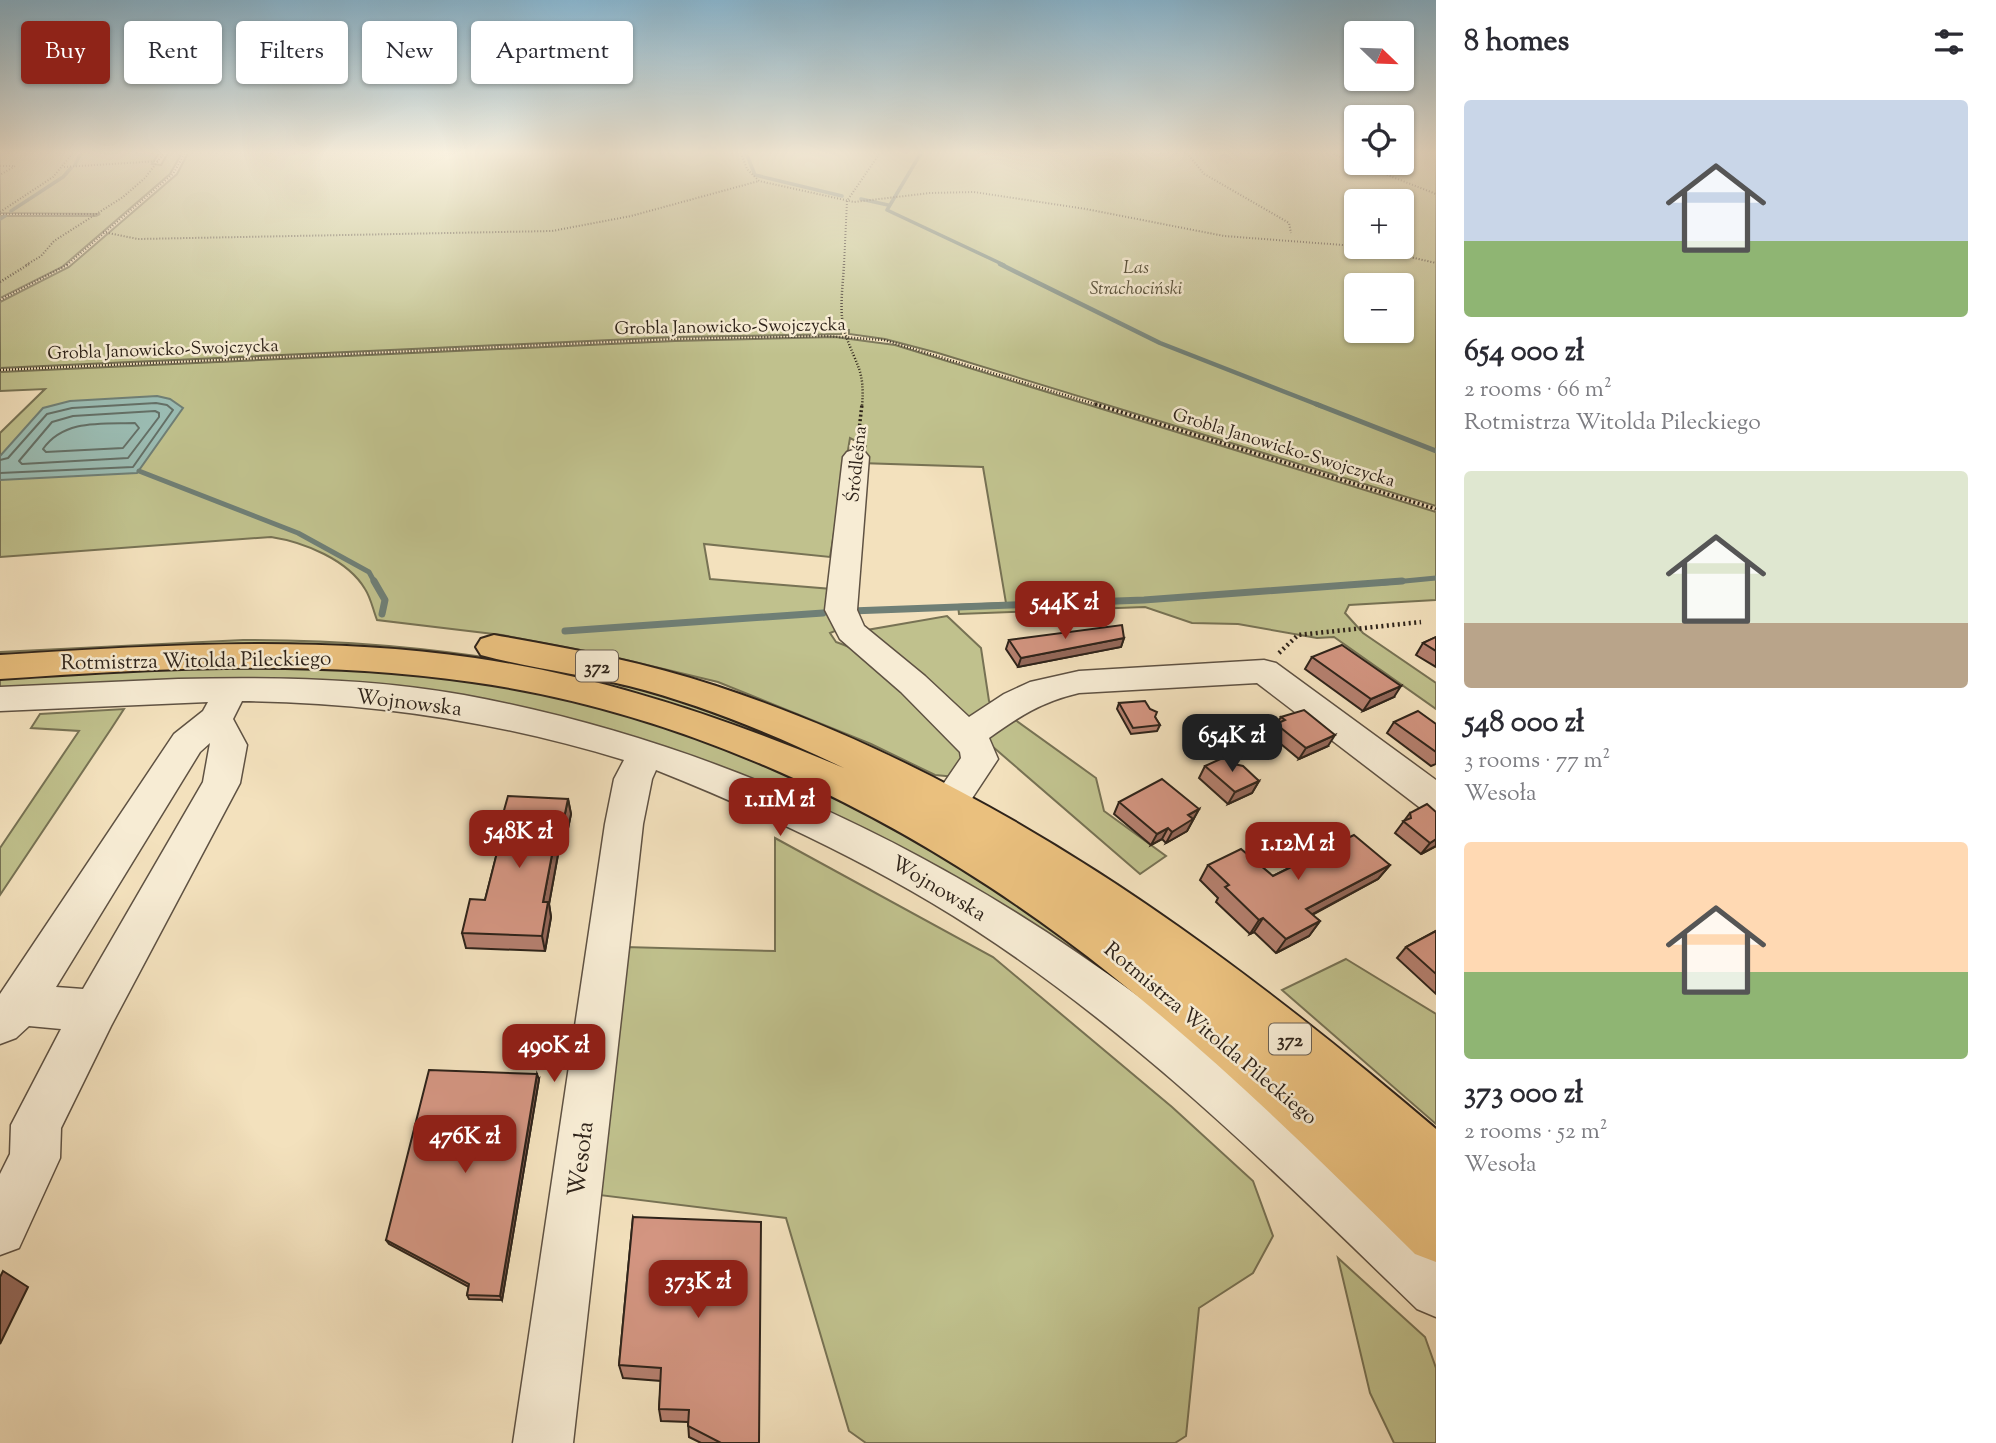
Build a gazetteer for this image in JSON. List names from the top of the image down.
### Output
{
  "streets": {
    "main road": ["Rotmistrza Witolda Pileckiego", "372"],
    "street": ["Śródleśna", "Wojnowska", "Wesoła"],
    "path": ["Grobla Janowicko-Swojczycka"]
  },
  "crossings": [
    ["Grobla Janowicko-Swojczycka", "Śródleśna"],
    ["Wojnowska", "Wesoła"]
  ],
  "parks": ["Las Strachociński"],
  "north": "bottom right",
  "page": {
    "heading": "8 homes",
    "map_buttons": ["+", "−"],
    "chip": [
      "Buy",
      "Rent",
      "Filters",
      "New",
      "Apartment"
    ],
    "list": [
      {
        "name": "654 000 zł",
        "note": "2 rooms · 66 m² · Rotmistrza Witolda Pileckiego"
      },
      {
        "name": "548 000 zł",
        "note": "3 rooms · 77 m² · Wesoła"
      },
      {
        "name": "373 000 zł",
        "note": "2 rooms · 52 m² · Wesoła"
      }
    ],
    "price": [
      "544K zł",
      "654K zł",
      "1.11M zł",
      "548K zł",
      "1.12M zł",
      "490K zł",
      "476K zł",
      "373K zł"
    ]
  }
}
